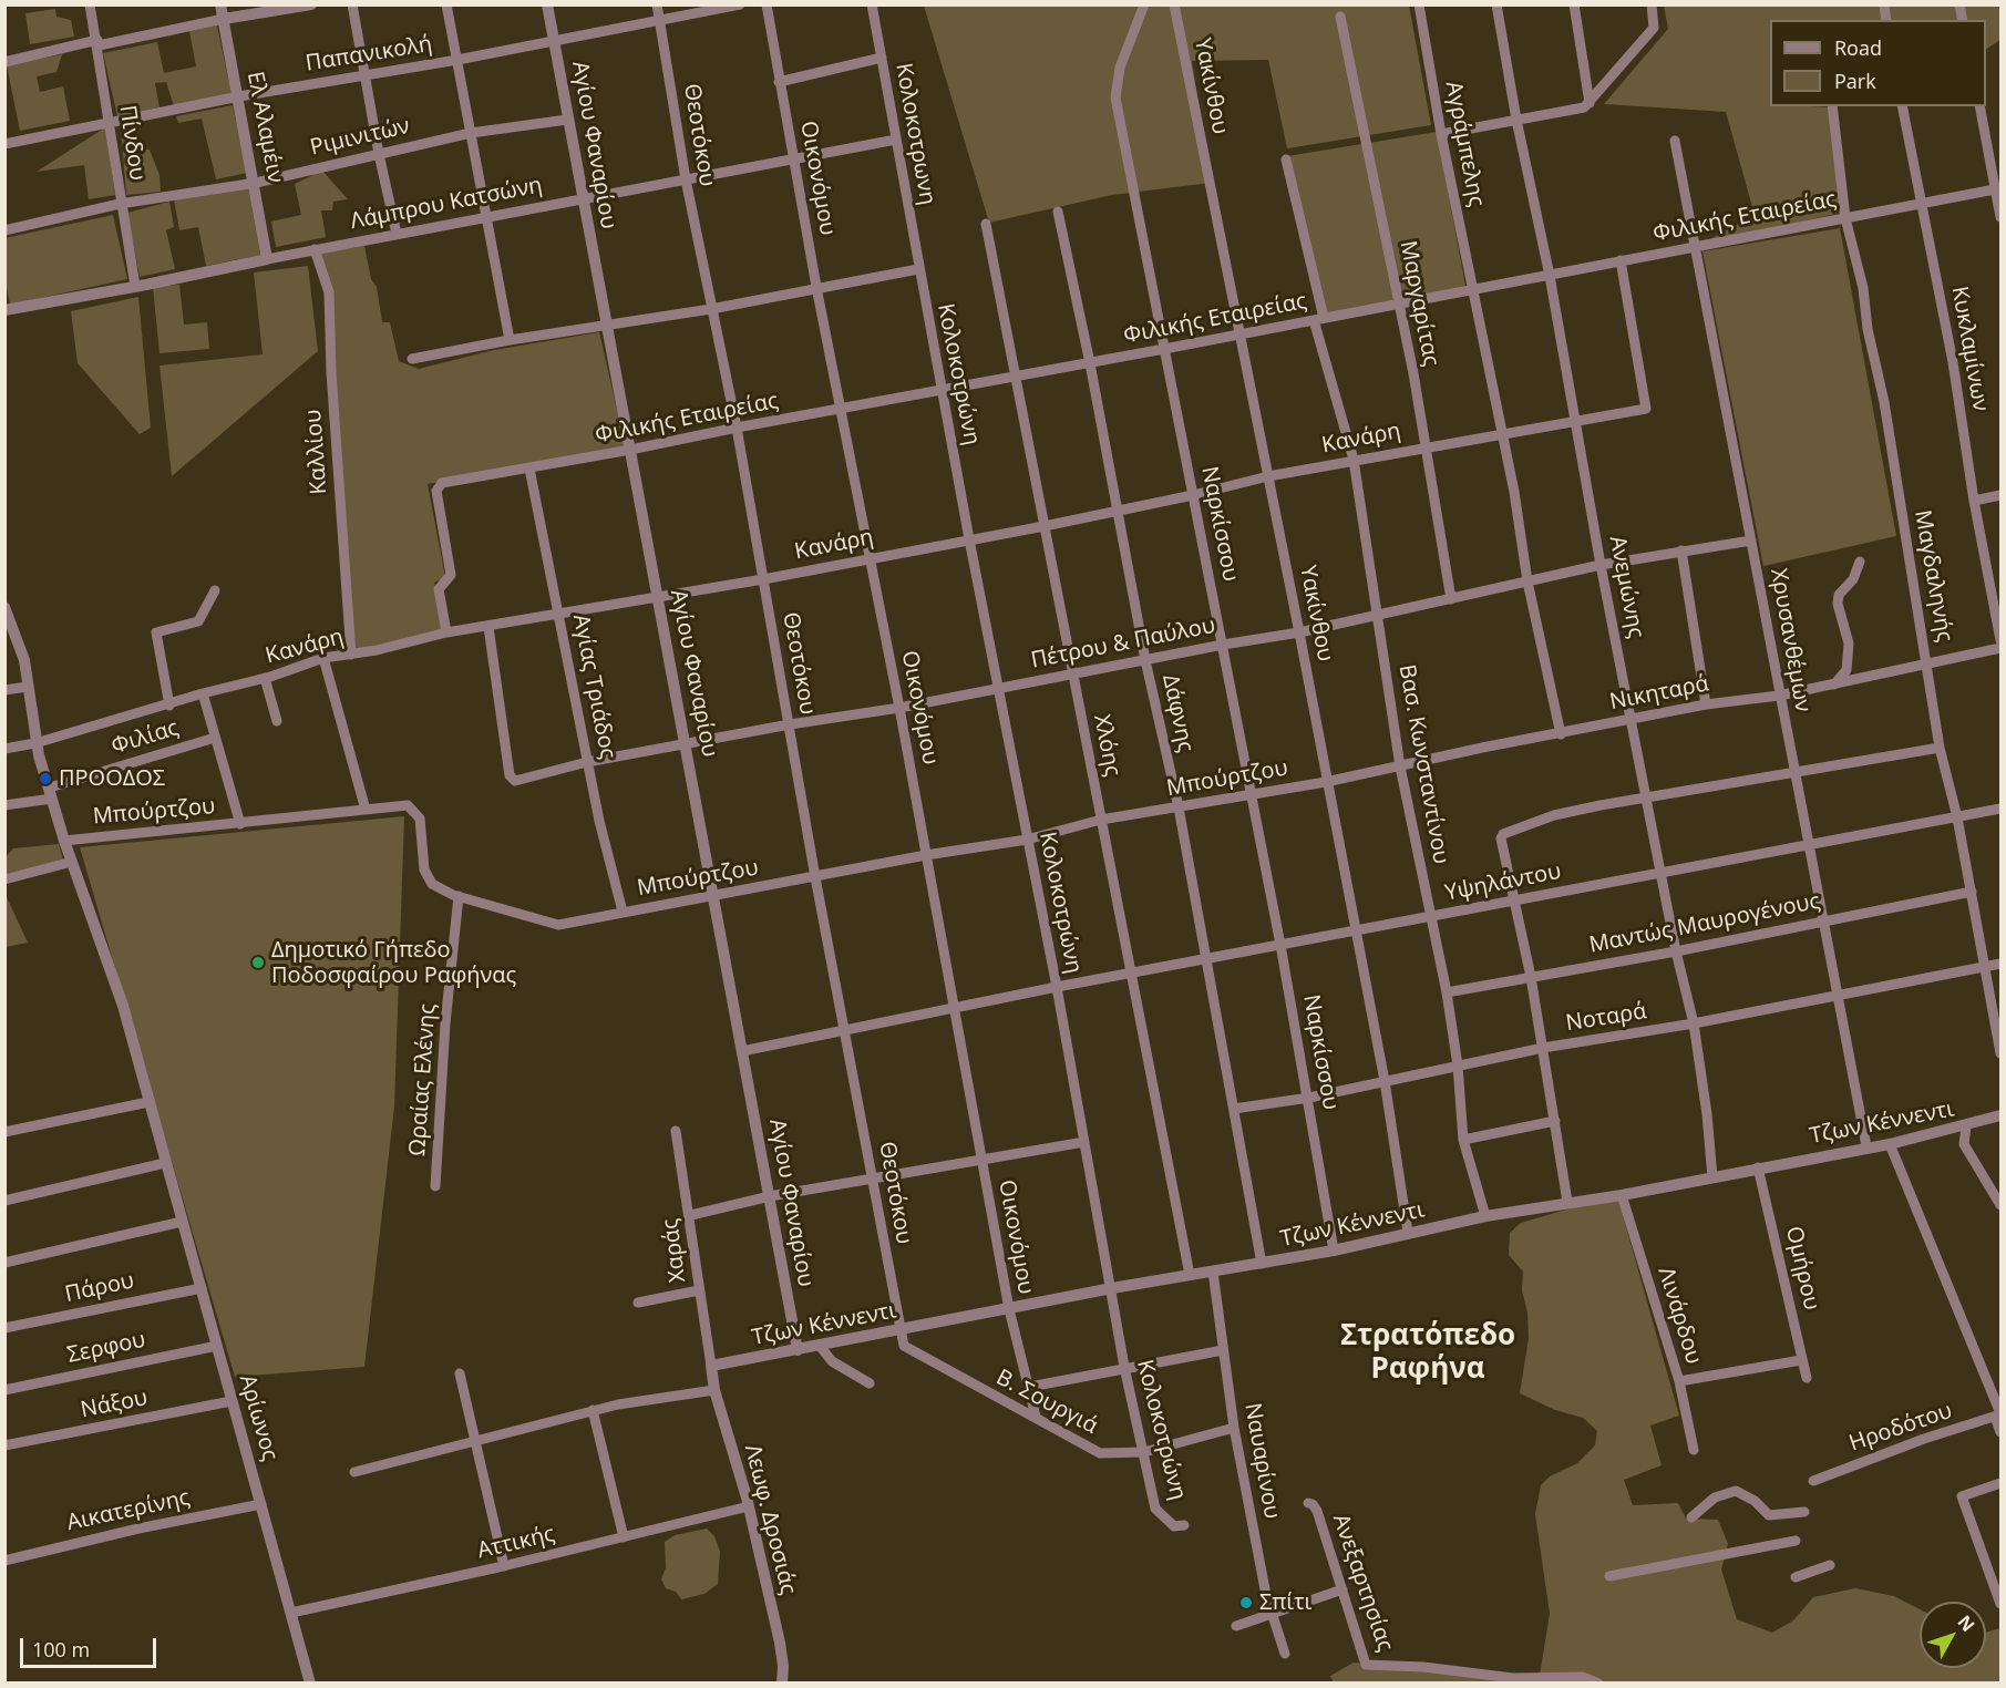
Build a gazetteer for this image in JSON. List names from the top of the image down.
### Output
{
  "streets": {
    "street": [
      "Παπανικολή",
      "Υακίνθου",
      "Ελ Αλαμέιν",
      "Κολοκοτρωνη",
      "Θεοτόκου",
      "Ριμινιτών",
      "Πίνδου",
      "Αγράμπελης",
      "Αγίου Φαναρίου",
      "Οικονόμου",
      "Λάμπρου Κατσώνη",
      "Φιλικής Εταιρείας",
      "Μαργαρίτας",
      "Κυκλαμίνων",
      "Κολοκοτρώνη",
      "Κανάρη",
      "Καλλίου",
      "Ναρκίσσου",
      "Μαγδαληνής",
      "Ανεμώνης",
      "Χρυσανθέμων",
      "Πέτρου & Παύλου",
      "Αγίας Τριάδος",
      "Νικηταρά",
      "Δάφνης",
      "Φιλίας",
      "Χλόης",
      "Βασ. Κωνσταντίνου",
      "Μπούρτζου",
      "Υψηλάντου",
      "Μαντώς Μαυρογένους",
      "Νοταρά",
      "Ωραίας Ελένης",
      "Τζων Κέννεντι",
      "Χαράς",
      "Ομήρου",
      "Πάρου",
      "Λινάρδου",
      "Σερφου",
      "Β. Σουργιά",
      "Νάξου",
      "Αρίωνος",
      "Ηροδότου",
      "Ναυαρίνου",
      "Αικατερίνης",
      "Λεωφ. Δροσιάς",
      "Αττικής",
      "Ανεξαρτησίας"
    ]
  },
  "crossings": [
    ["Παπανικολή", "Ελ Αλαμέιν"],
    ["Παπανικολή", "Θεοτόκου"],
    ["Παπανικολή", "Πίνδου"],
    ["Παπανικολή", "Αγίου Φαναρίου"],
    ["Υακίνθου", "Φιλικής Εταιρείας"],
    ["Υακίνθου", "Κανάρη"],
    ["Υακίνθου", "Πέτρου & Παύλου"],
    ["Υακίνθου", "Μπούρτζου"],
    ["Υακίνθου", "Υψηλάντου"],
    ["Υακίνθου", "Νοταρά"],
    ["Υακίνθου", "Τζων Κέννεντι"],
    ["Ελ Αλαμέιν", "Ριμινιτών"],
    ["Ελ Αλαμέιν", "Λάμπρου Κατσώνη"],
    ["Κολοκοτρωνη", "Λάμπρου Κατσώνη"],
    ["Κολοκοτρωνη", "Κολοκοτρώνη"],
    ["Θεοτόκου", "Λάμπρου Κατσώνη"],
    ["Θεοτόκου", "Φιλικής Εταιρείας"],
    ["Θεοτόκου", "Κανάρη"],
    ["Θεοτόκου", "Πέτρου & Παύλου"],
    ["Θεοτόκου", "Μπούρτζου"],
    ["Θεοτόκου", "Υψηλάντου"],
    ["Θεοτόκου", "Τζων Κέννεντι"],
    ["Θεοτόκου", "Β. Σουργιά"],
    ["Ριμινιτών", "Πίνδου"],
    ["Ριμινιτών", "Αγίου Φαναρίου"],
    ["Πίνδου", "Λάμπρου Κατσώνη"],
    ["Αγράμπελης", "Φιλικής Εταιρείας"],
    ["Αγράμπελης", "Κανάρη"],
    ["Αγράμπελης", "Πέτρου & Παύλου"],
    ["Αγράμπελης", "Νικηταρά"],
    ["Αγίου Φαναρίου", "Λάμπρου Κατσώνη"],
    ["Αγίου Φαναρίου", "Φιλικής Εταιρείας"],
    ["Αγίου Φαναρίου", "Κανάρη"],
    ["Αγίου Φαναρίου", "Πέτρου & Παύλου"],
    ["Αγίου Φαναρίου", "Μπούρτζου"],
    ["Αγίου Φαναρίου", "Υψηλάντου"],
    ["Αγίου Φαναρίου", "Τζων Κέννεντι"],
    ["Οικονόμου", "Λάμπρου Κατσώνη"],
    ["Οικονόμου", "Φιλικής Εταιρείας"],
    ["Οικονόμου", "Κανάρη"],
    ["Οικονόμου", "Πέτρου & Παύλου"],
    ["Οικονόμου", "Μπούρτζου"],
    ["Οικονόμου", "Υψηλάντου"],
    ["Οικονόμου", "Τζων Κέννεντι"],
    ["Οικονόμου", "Β. Σουργιά"],
    ["Λάμπρου Κατσώνη", "Καλλίου"],
    ["Φιλικής Εταιρείας", "Μαργαρίτας"],
    ["Φιλικής Εταιρείας", "Κυκλαμίνων"],
    ["Φιλικής Εταιρείας", "Κολοκοτρώνη"],
    ["Φιλικής Εταιρείας", "Κανάρη"],
    ["Φιλικής Εταιρείας", "Ναρκίσσου"],
    ["Φιλικής Εταιρείας", "Μαγδαληνής"],
    ["Φιλικής Εταιρείας", "Ανεμώνης"],
    ["Φιλικής Εταιρείας", "Χρυσανθέμων"],
    ["Φιλικής Εταιρείας", "Αγίας Τριάδος"],
    ["Φιλικής Εταιρείας", "Δάφνης"],
    ["Φιλικής Εταιρείας", "Χλόης"],
    ["Φιλικής Εταιρείας", "Βασ. Κωνσταντίνου"],
    ["Μαργαρίτας", "Κανάρη"],
    ["Μαργαρίτας", "Πέτρου & Παύλου"],
    ["Κολοκοτρώνη", "Κανάρη"],
    ["Κολοκοτρώνη", "Πέτρου & Παύλου"],
    ["Κολοκοτρώνη", "Μπούρτζου"],
    ["Κολοκοτρώνη", "Υψηλάντου"],
    ["Κολοκοτρώνη", "Τζων Κέννεντι"],
    ["Κολοκοτρώνη", "Β. Σουργιά"],
    ["Κανάρη", "Καλλίου"],
    ["Κανάρη", "Ναρκίσσου"],
    ["Κανάρη", "Ανεμώνης"],
    ["Κανάρη", "Πέτρου & Παύλου"],
    ["Κανάρη", "Αγίας Τριάδος"],
    ["Κανάρη", "Δάφνης"],
    ["Κανάρη", "Χλόης"],
    ["Κανάρη", "Βασ. Κωνσταντίνου"],
    ["Κανάρη", "Αρίωνος"],
    ["Ναρκίσσου", "Πέτρου & Παύλου"],
    ["Ναρκίσσου", "Μπούρτζου"],
    ["Ναρκίσσου", "Υψηλάντου"],
    ["Ναρκίσσου", "Νοταρά"],
    ["Ναρκίσσου", "Τζων Κέννεντι"],
    ["Μαγδαληνής", "Νικηταρά"],
    ["Μαγδαληνής", "Υψηλάντου"],
    ["Μαγδαληνής", "Μαντώς Μαυρογένους"],
    ["Μαγδαληνής", "Νοταρά"],
    ["Ανεμώνης", "Πέτρου & Παύλου"],
    ["Ανεμώνης", "Νικηταρά"],
    ["Ανεμώνης", "Υψηλάντου"],
    ["Ανεμώνης", "Μαντώς Μαυρογένους"],
    ["Ανεμώνης", "Νοταρά"],
    ["Ανεμώνης", "Τζων Κέννεντι"],
    ["Χρυσανθέμων", "Πέτρου & Παύλου"],
    ["Χρυσανθέμων", "Νικηταρά"],
    ["Χρυσανθέμων", "Υψηλάντου"],
    ["Χρυσανθέμων", "Μαντώς Μαυρογένους"],
    ["Χρυσανθέμων", "Νοταρά"],
    ["Χρυσανθέμων", "Τζων Κέννεντι"],
    ["Πέτρου & Παύλου", "Αγίας Τριάδος"],
    ["Πέτρου & Παύλου", "Δάφνης"],
    ["Πέτρου & Παύλου", "Χλόης"],
    ["Πέτρου & Παύλου", "Βασ. Κωνσταντίνου"],
    ["Αγίας Τριάδος", "Μπούρτζου"],
    ["Νικηταρά", "Βασ. Κωνσταντίνου"],
    ["Νικηταρά", "Μπούρτζου"],
    ["Δάφνης", "Μπούρτζου"],
    ["Δάφνης", "Υψηλάντου"],
    ["Δάφνης", "Νοταρά"],
    ["Δάφνης", "Τζων Κέννεντι"],
    ["Φιλίας", "Αρίωνος"],
    ["Χλόης", "Μπούρτζου"],
    ["Χλόης", "Υψηλάντου"],
    ["Χλόης", "Τζων Κέννεντι"],
    ["Βασ. Κωνσταντίνου", "Μπούρτζου"],
    ["Βασ. Κωνσταντίνου", "Υψηλάντου"],
    ["Βασ. Κωνσταντίνου", "Μαντώς Μαυρογένους"],
    ["Βασ. Κωνσταντίνου", "Νοταρά"],
    ["Βασ. Κωνσταντίνου", "Τζων Κέννεντι"],
    ["Μπούρτζου", "Ωραίας Ελένης"],
    ["Μπούρτζου", "Αρίωνος"],
    ["Τζων Κέννεντι", "Χαράς"],
    ["Τζων Κέννεντι", "Ομήρου"],
    ["Τζων Κέννεντι", "Λινάρδου"],
    ["Τζων Κέννεντι", "Β. Σουργιά"],
    ["Τζων Κέννεντι", "Ναυαρίνου"],
    ["Τζων Κέννεντι", "Λεωφ. Δροσιάς"],
    ["Χαράς", "Λεωφ. Δροσιάς"],
    ["Πάρου", "Αρίωνος"],
    ["Σερφου", "Αρίωνος"],
    ["Β. Σουργιά", "Ναυαρίνου"],
    ["Νάξου", "Αρίωνος"],
    ["Αρίωνος", "Αικατερίνης"],
    ["Αρίωνος", "Αττικής"],
    ["Λεωφ. Δροσιάς", "Αττικής"]
  ],
  "districts": ["Στρατόπεδο Ραφήνα"],
  "places": ["ΠΡΟΟΔΟΣ", "Δημοτικό Γήπεδο Ποδοσφαίρου Ραφήνας", "Σπίτι"],
  "legend": ["Road", "Park"],
  "scale_bar": "100 m",
  "north": "top right"
}
